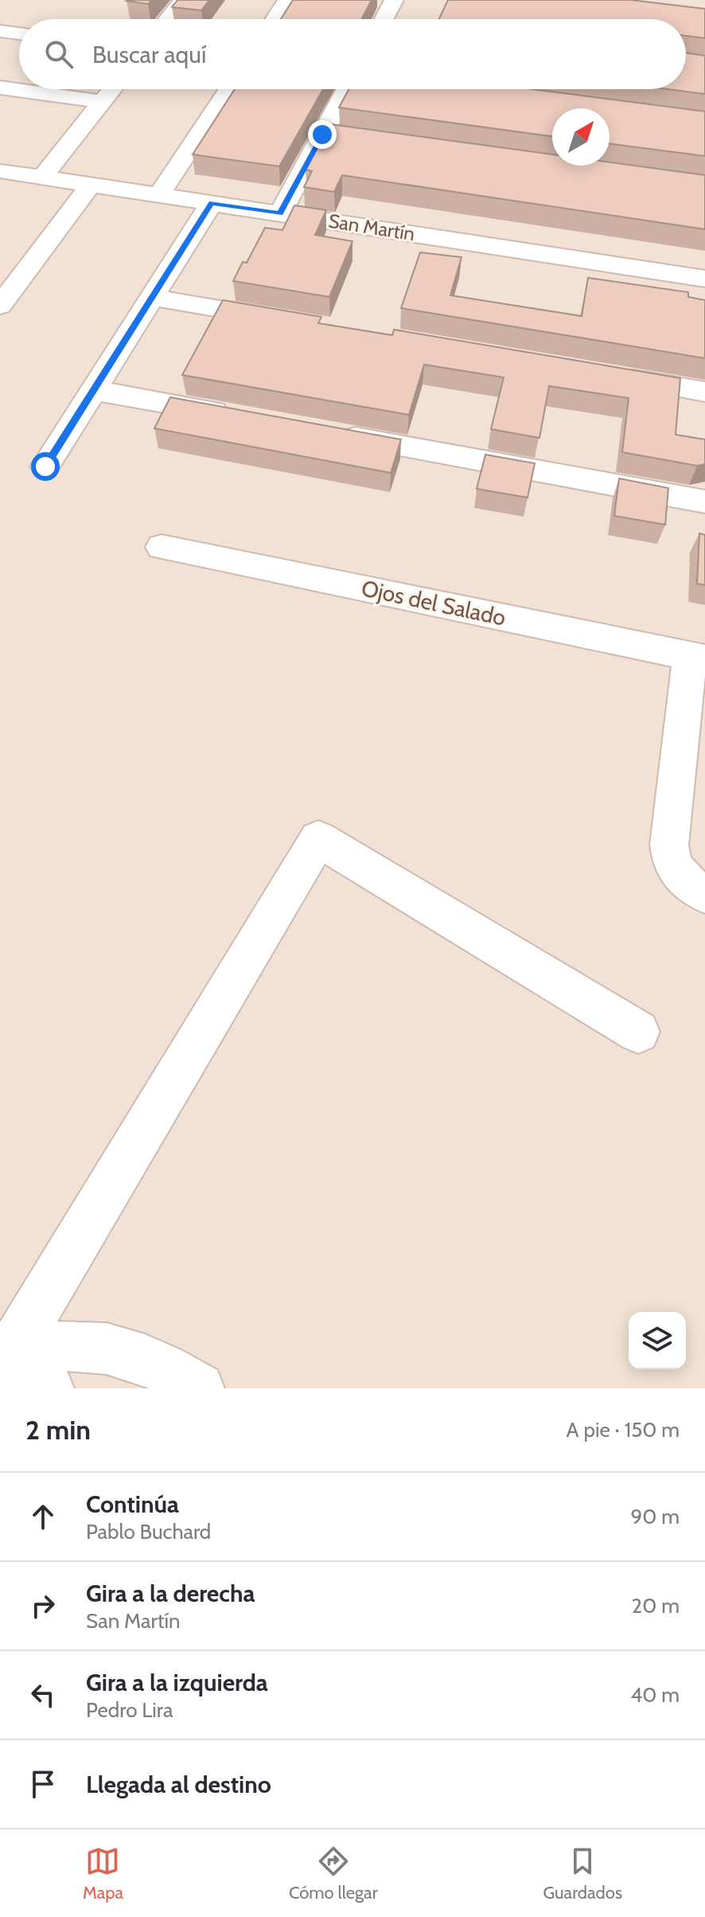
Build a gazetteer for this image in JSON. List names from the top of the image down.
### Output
{
  "streets": {
    "street": ["San Martín", "Ojos del Salado"]
  },
  "north": "top right",
  "page": {
    "search": "Buscar aquí",
    "heading": ["2 min", "A pie · 150 m"],
    "list": [
      ["Continúa", "Pablo Buchard", "90 m"],
      ["Gira a la derecha", "San Martín", "20 m"],
      ["Gira a la izquierda", "Pedro Lira", "40 m"],
      "Llegada al destino"
    ],
    "nav": ["Mapa", "Cómo llegar", "Guardados"]
  }
}
